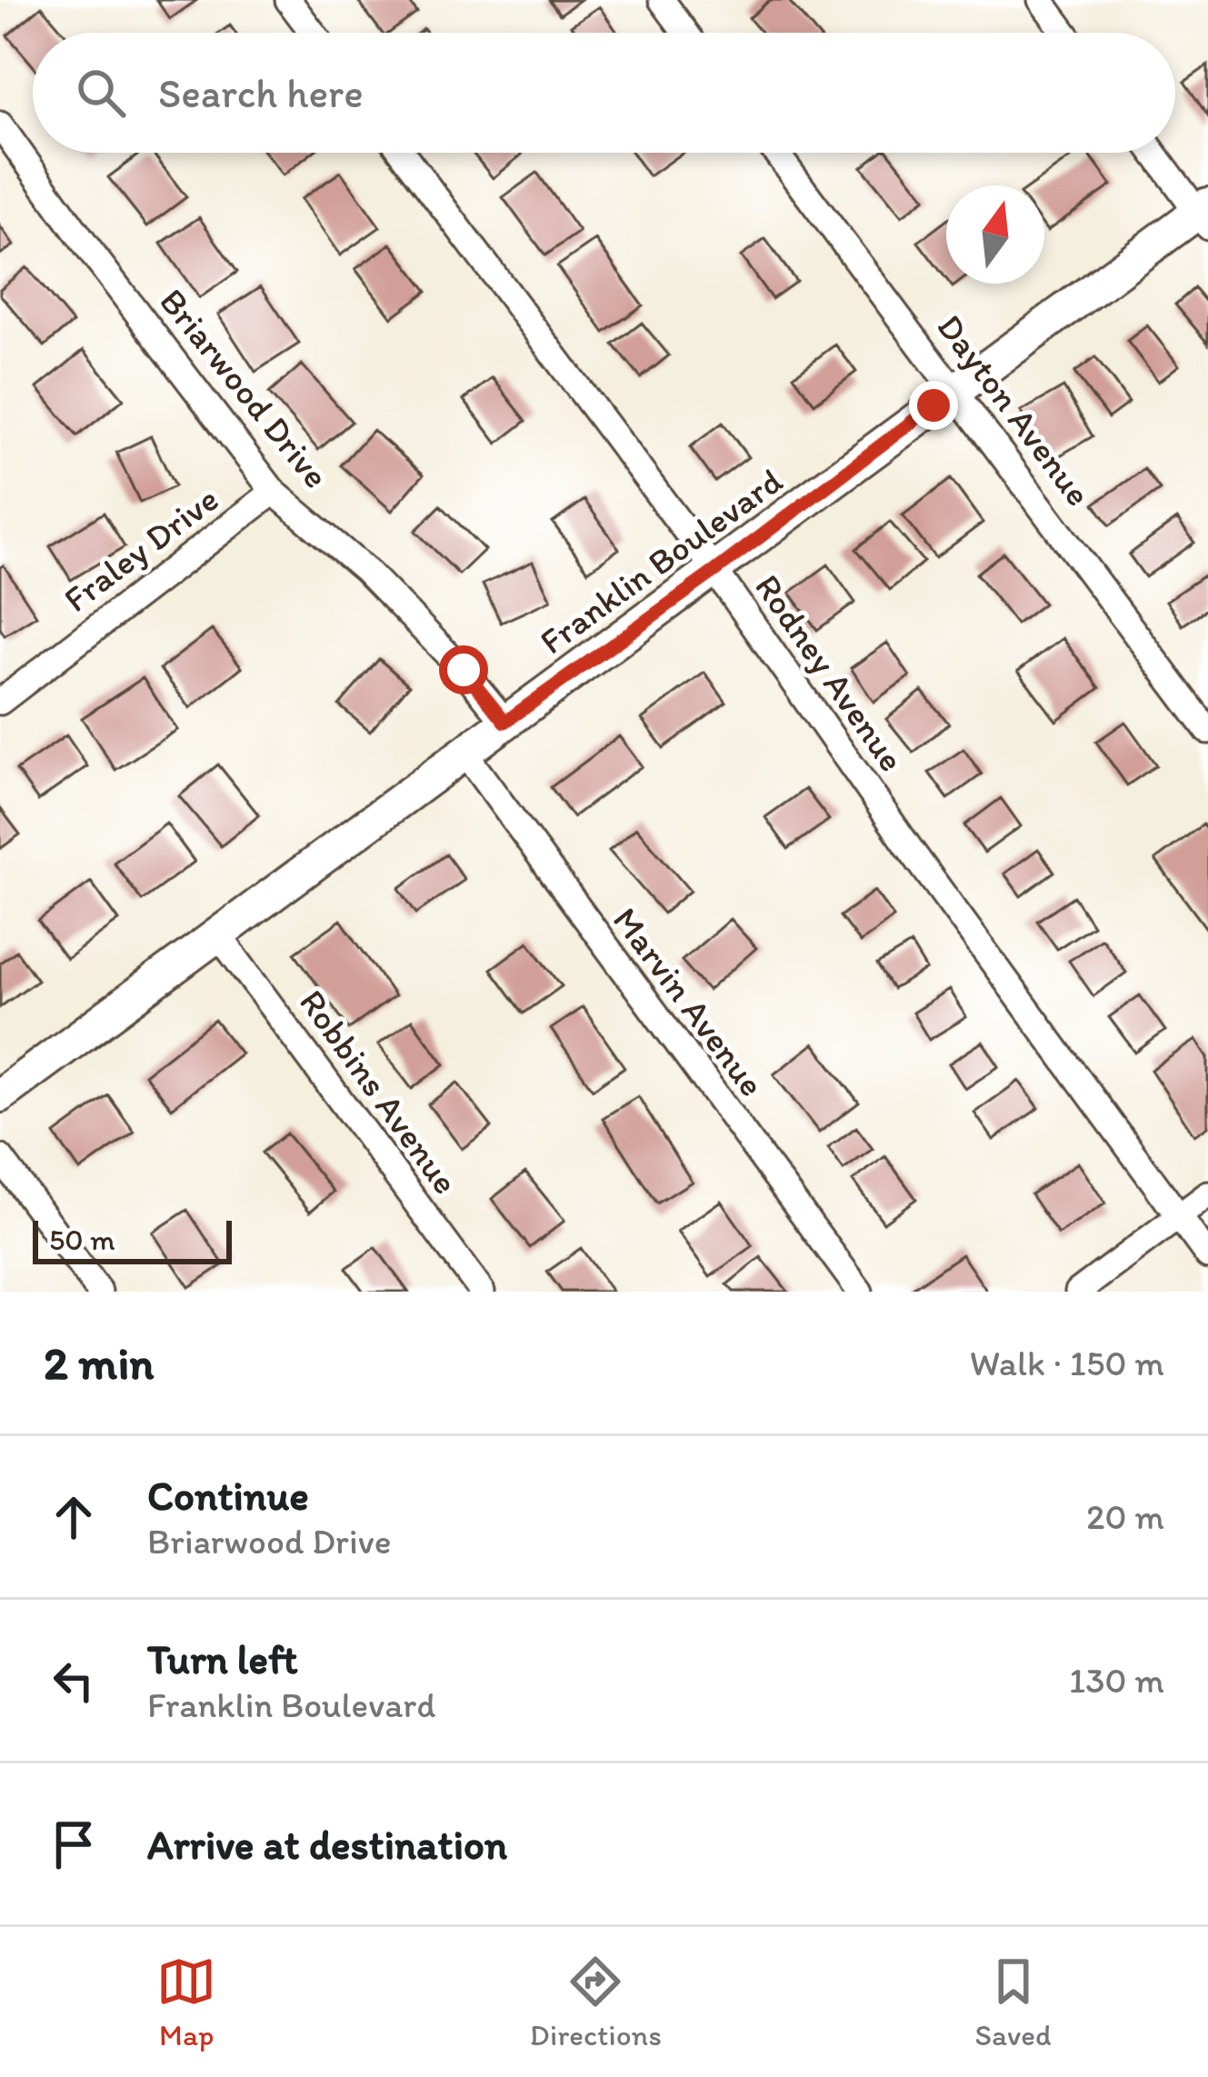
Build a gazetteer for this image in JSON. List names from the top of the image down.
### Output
{
  "streets": {
    "street": [
      "Briarwood Drive",
      "Dayton Avenue",
      "Fraley Drive",
      "Franklin Boulevard",
      "Rodney Avenue",
      "Marvin Avenue",
      "Robbins Avenue"
    ]
  },
  "crossings": [
    ["Briarwood Drive", "Fraley Drive"],
    ["Briarwood Drive", "Franklin Boulevard"],
    ["Dayton Avenue", "Franklin Boulevard"],
    ["Franklin Boulevard", "Rodney Avenue"],
    ["Franklin Boulevard", "Marvin Avenue"],
    ["Franklin Boulevard", "Robbins Avenue"]
  ],
  "scale_bar": "50 m",
  "north": "top",
  "page": {
    "search": "Search here",
    "scale": "50 m",
    "heading": ["2 min", "Walk · 150 m"],
    "list": [
      ["Continue", "Briarwood Drive", "20 m"],
      ["Turn left", "Franklin Boulevard", "130 m"],
      "Arrive at destination"
    ],
    "nav": ["Map", "Directions", "Saved"]
  }
}
